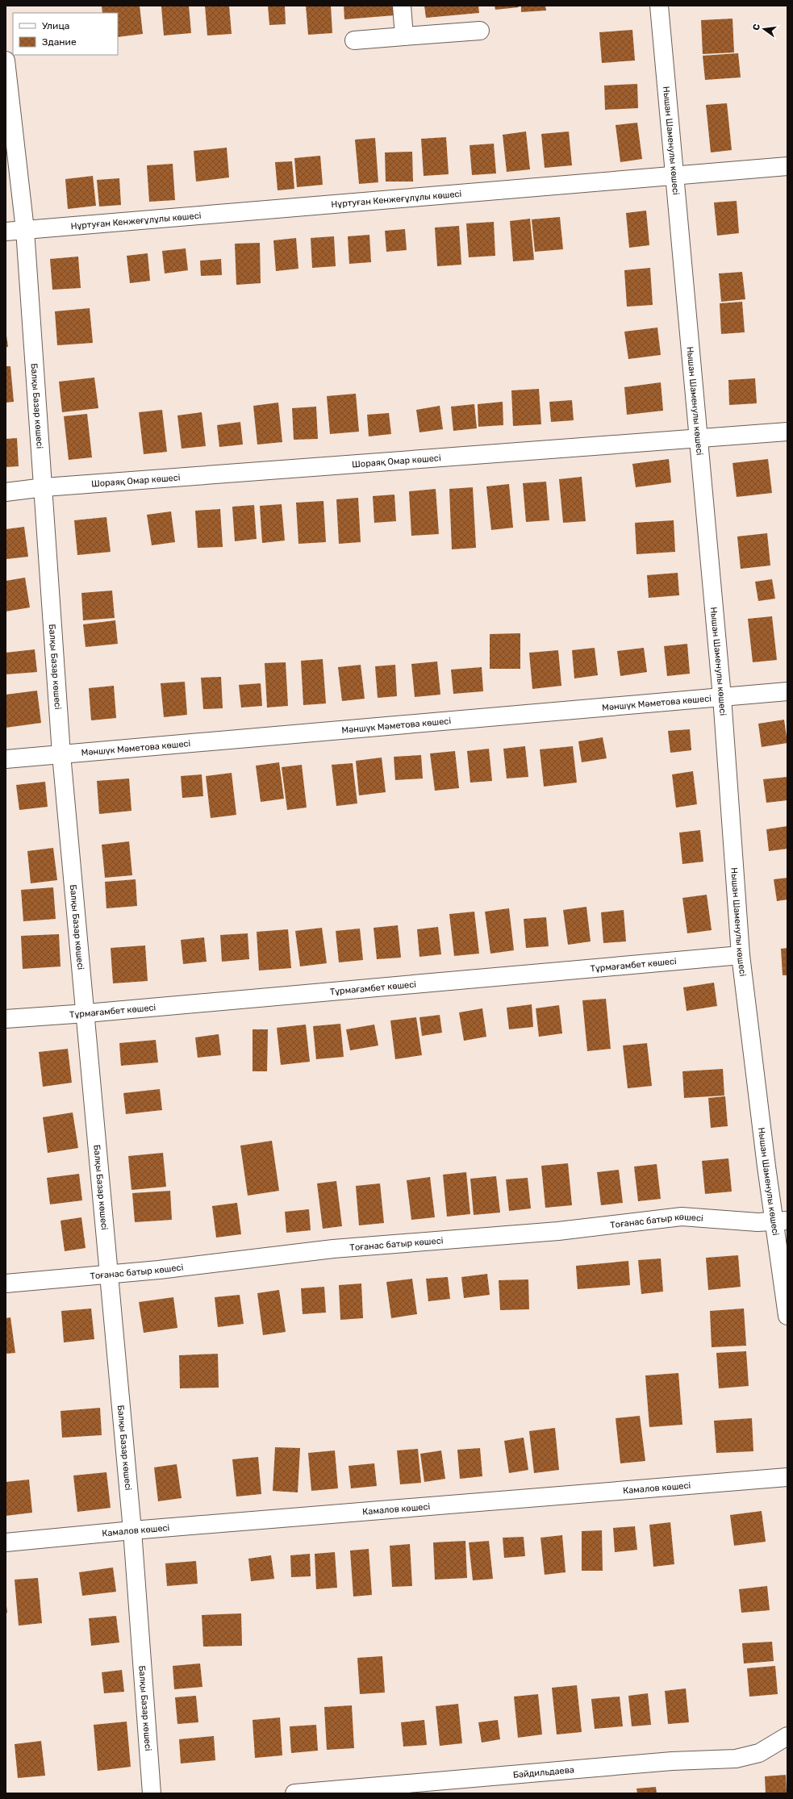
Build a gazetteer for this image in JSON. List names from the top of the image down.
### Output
{
  "streets": {
    "street": [
      "Нышан Шаменулы көшесі",
      "Нұртуған Кенжеғұлұлы көшесі",
      "Балқы Базар көшесі",
      "Шораяқ Омар көшесі",
      "Мәншүк Мәметова көшесі",
      "Тұрмағамбет көшесі",
      "Тоғанас батыр көшесі",
      "Камалов көшесі",
      "Байдильдаева"
    ]
  },
  "crossings": [
    ["Нышан Шаменулы көшесі", "Нұртуған Кенжеғұлұлы көшесі"],
    ["Нышан Шаменулы көшесі", "Шораяқ Омар көшесі"],
    ["Нышан Шаменулы көшесі", "Мәншүк Мәметова көшесі"],
    ["Нышан Шаменулы көшесі", "Тұрмағамбет көшесі"],
    ["Нышан Шаменулы көшесі", "Тоғанас батыр көшесі"],
    ["Нұртуған Кенжеғұлұлы көшесі", "Балқы Базар көшесі"],
    ["Балқы Базар көшесі", "Шораяқ Омар көшесі"],
    ["Балқы Базар көшесі", "Мәншүк Мәметова көшесі"],
    ["Балқы Базар көшесі", "Тұрмағамбет көшесі"],
    ["Балқы Базар көшесі", "Тоғанас батыр көшесі"],
    ["Балқы Базар көшесі", "Камалов көшесі"]
  ],
  "legend": ["Улица", "Здание"],
  "north": "left"
}
